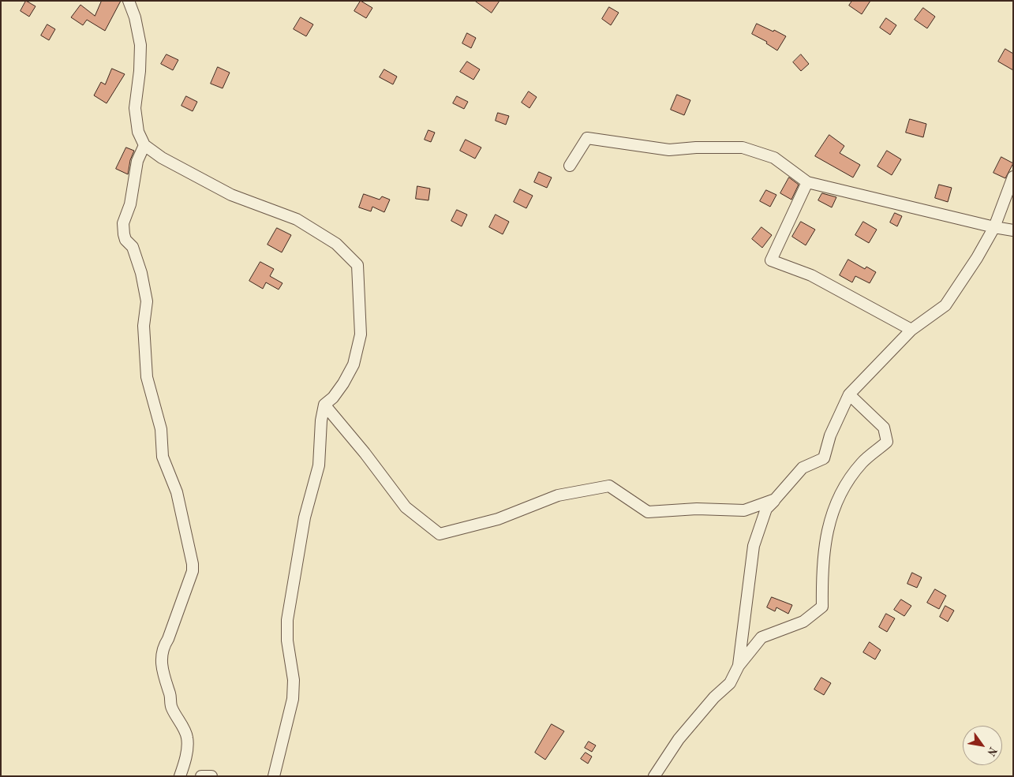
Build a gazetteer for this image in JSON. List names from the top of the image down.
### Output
{
  "north": "bottom right"
}
